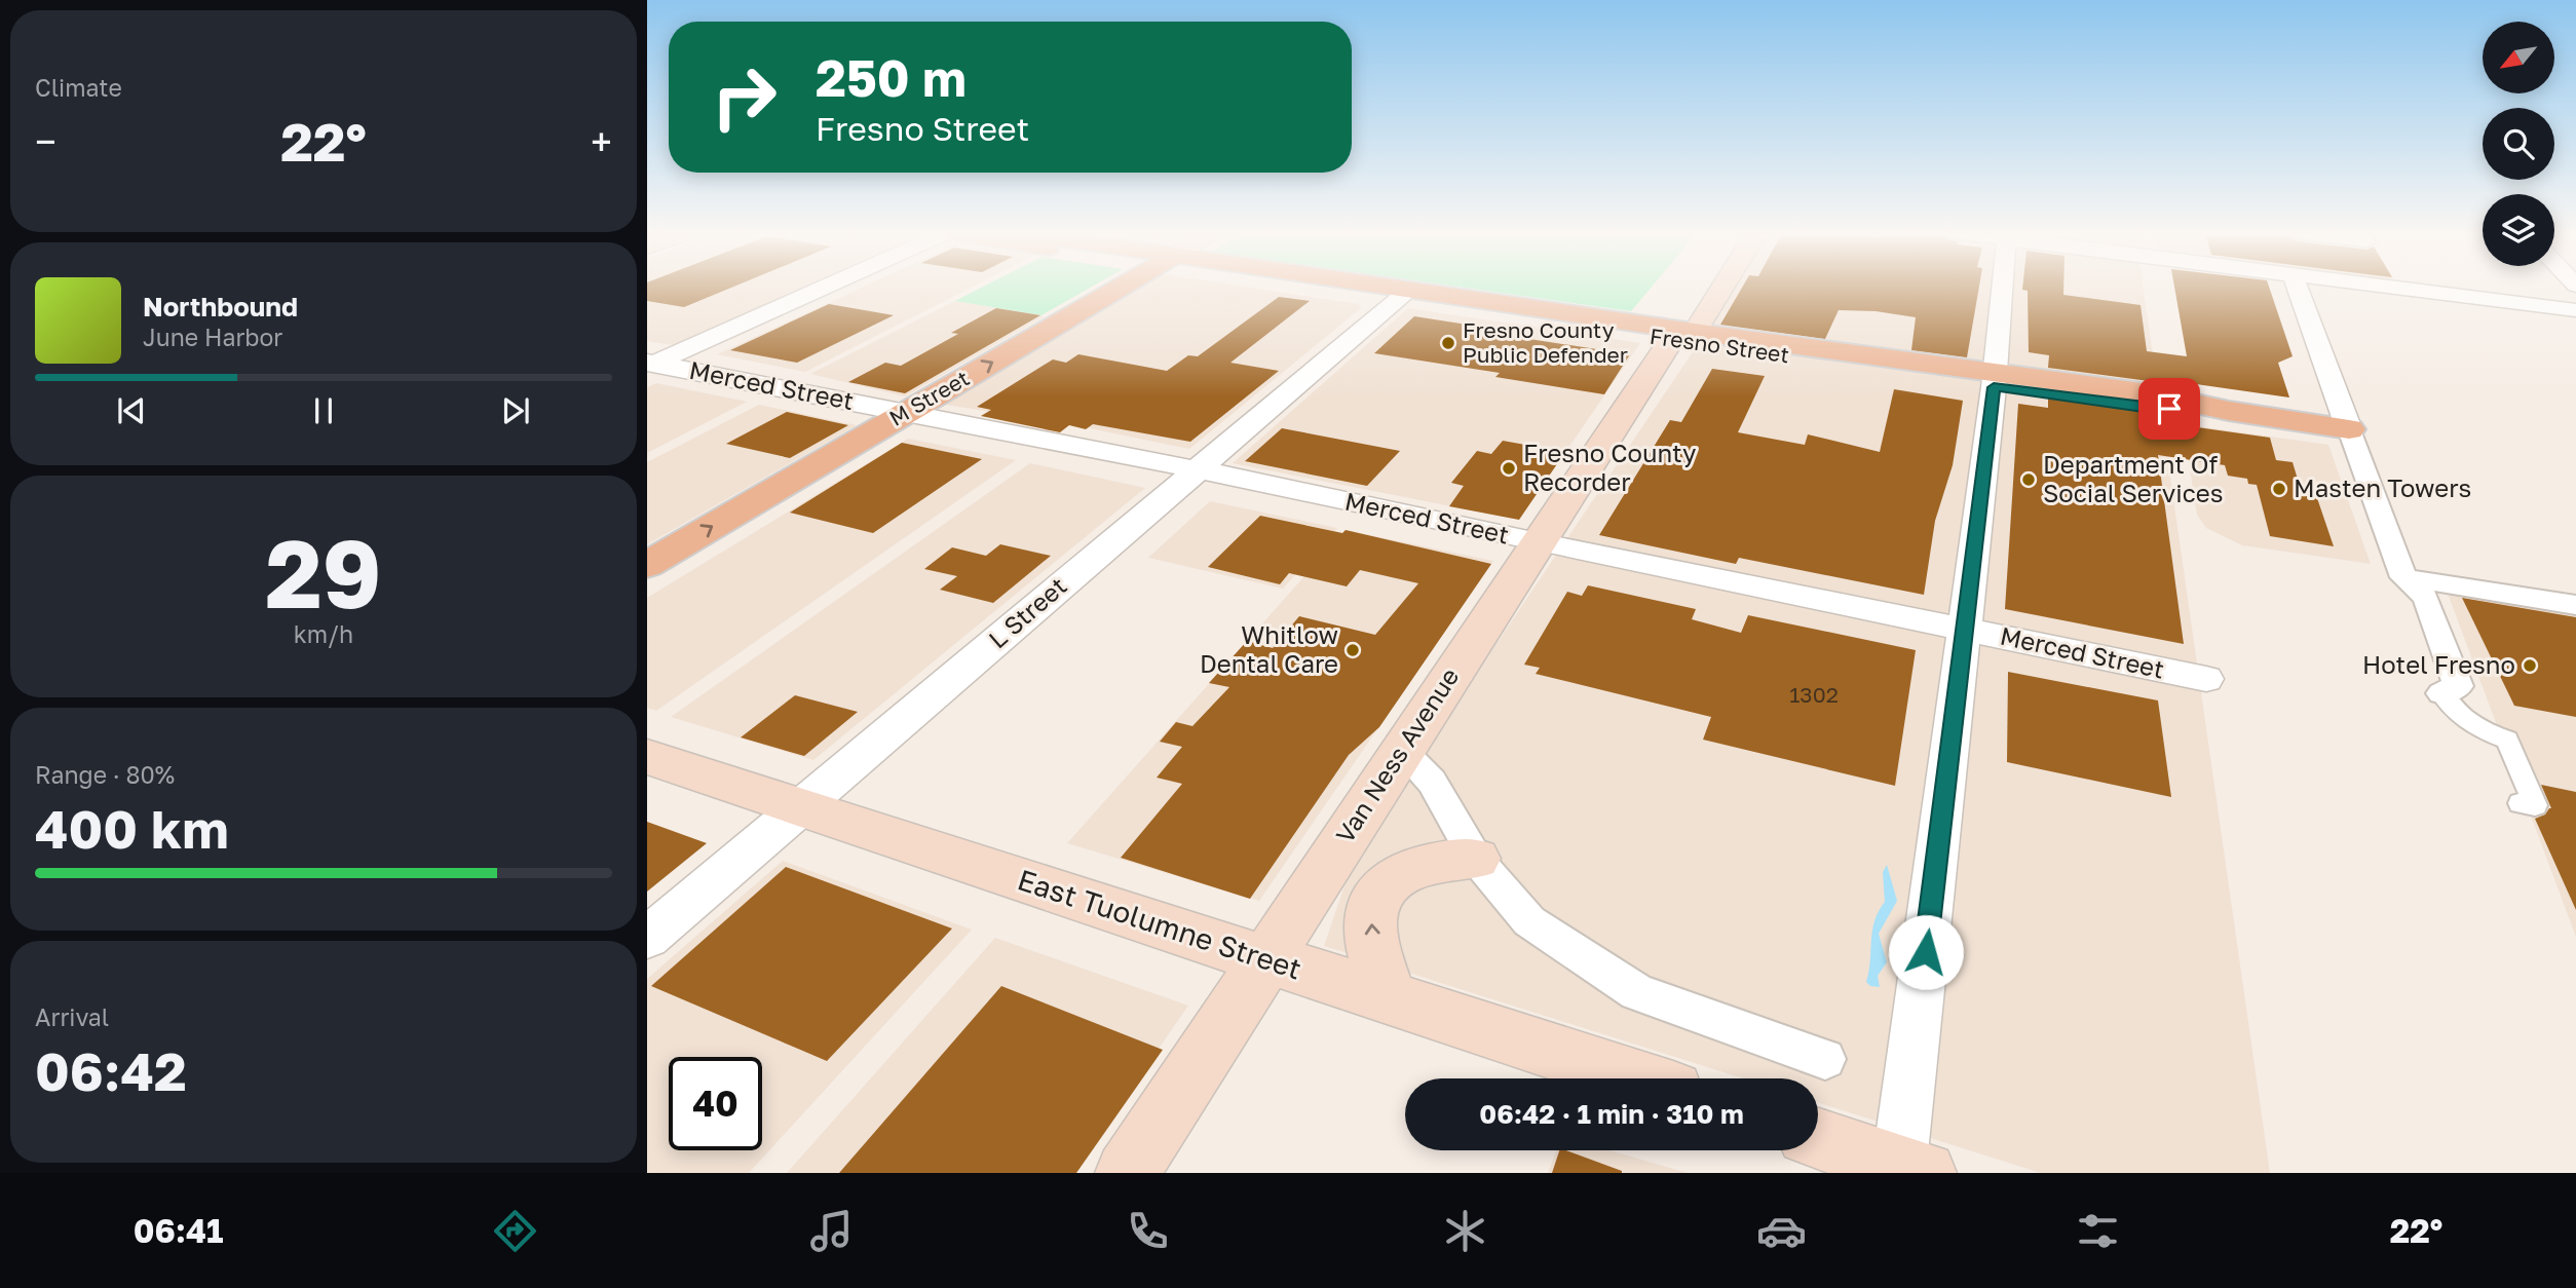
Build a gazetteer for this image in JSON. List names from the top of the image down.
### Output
{
  "streets": {
    "main road": [
      "Fresno Street",
      "M Street",
      "Van Ness Avenue",
      "East Tuolumne Street"
    ],
    "street": ["Merced Street", "L Street"]
  },
  "crossings": [
    ["Fresno Street", "L Street"],
    ["Fresno Street", "Van Ness Avenue"],
    ["Merced Street", "M Street"],
    ["Merced Street", "L Street"],
    ["Merced Street", "Van Ness Avenue"],
    ["L Street", "East Tuolumne Street"],
    ["Van Ness Avenue", "East Tuolumne Street"]
  ],
  "one_way": ["M Street"],
  "places": [
    "Fresno County Public Defender",
    "Fresno County Recorder",
    "Department Of Social Services",
    "Masten Towers",
    "Whitlow Dental Care",
    "Hotel Fresno"
  ],
  "house_numbers": ["1302"],
  "north": "bottom left",
  "page": {
    "tile": [
      "Climate",
      ["29", "km/h"],
      ["Range · 80%", "400 km"],
      ["Arrival", "06:42"]
    ],
    "turn": ["250 m", "Fresno Street"],
    "heat": ["−", "22°", "+"],
    "song": ["Northbound", "June Harbor"],
    "limit": "40",
    "trip": "06:42 · 1 min · 310 m",
    "tabs": ["06:41", "22°"]
  }
}
